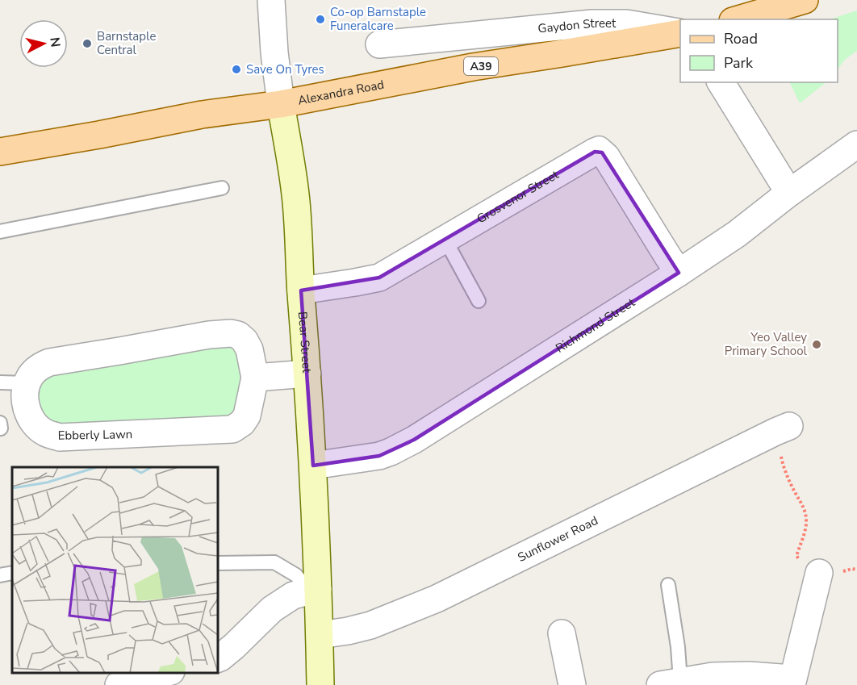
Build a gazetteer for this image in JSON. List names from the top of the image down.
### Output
{
  "streets": {
    "main road": ["A39", "Alexandra Road"],
    "street": [
      "Gaydon Street",
      "Grosvenor Street",
      "Richmond Street",
      "Bear Street",
      "Ebberly Lawn",
      "Sunflower Road"
    ]
  },
  "crossings": [
    ["Alexandra Road", "Bear Street"],
    ["Grosvenor Street", "Richmond Street"],
    ["Grosvenor Street", "Bear Street"],
    ["Richmond Street", "Bear Street"],
    ["Bear Street", "Sunflower Road"]
  ],
  "places": [
    "Co-op Barnstaple Funeralcare",
    "Barnstaple Central",
    "Save On Tyres",
    "Yeo Valley Primary School"
  ],
  "legend": ["Road", "Park"],
  "north": "right"
}
